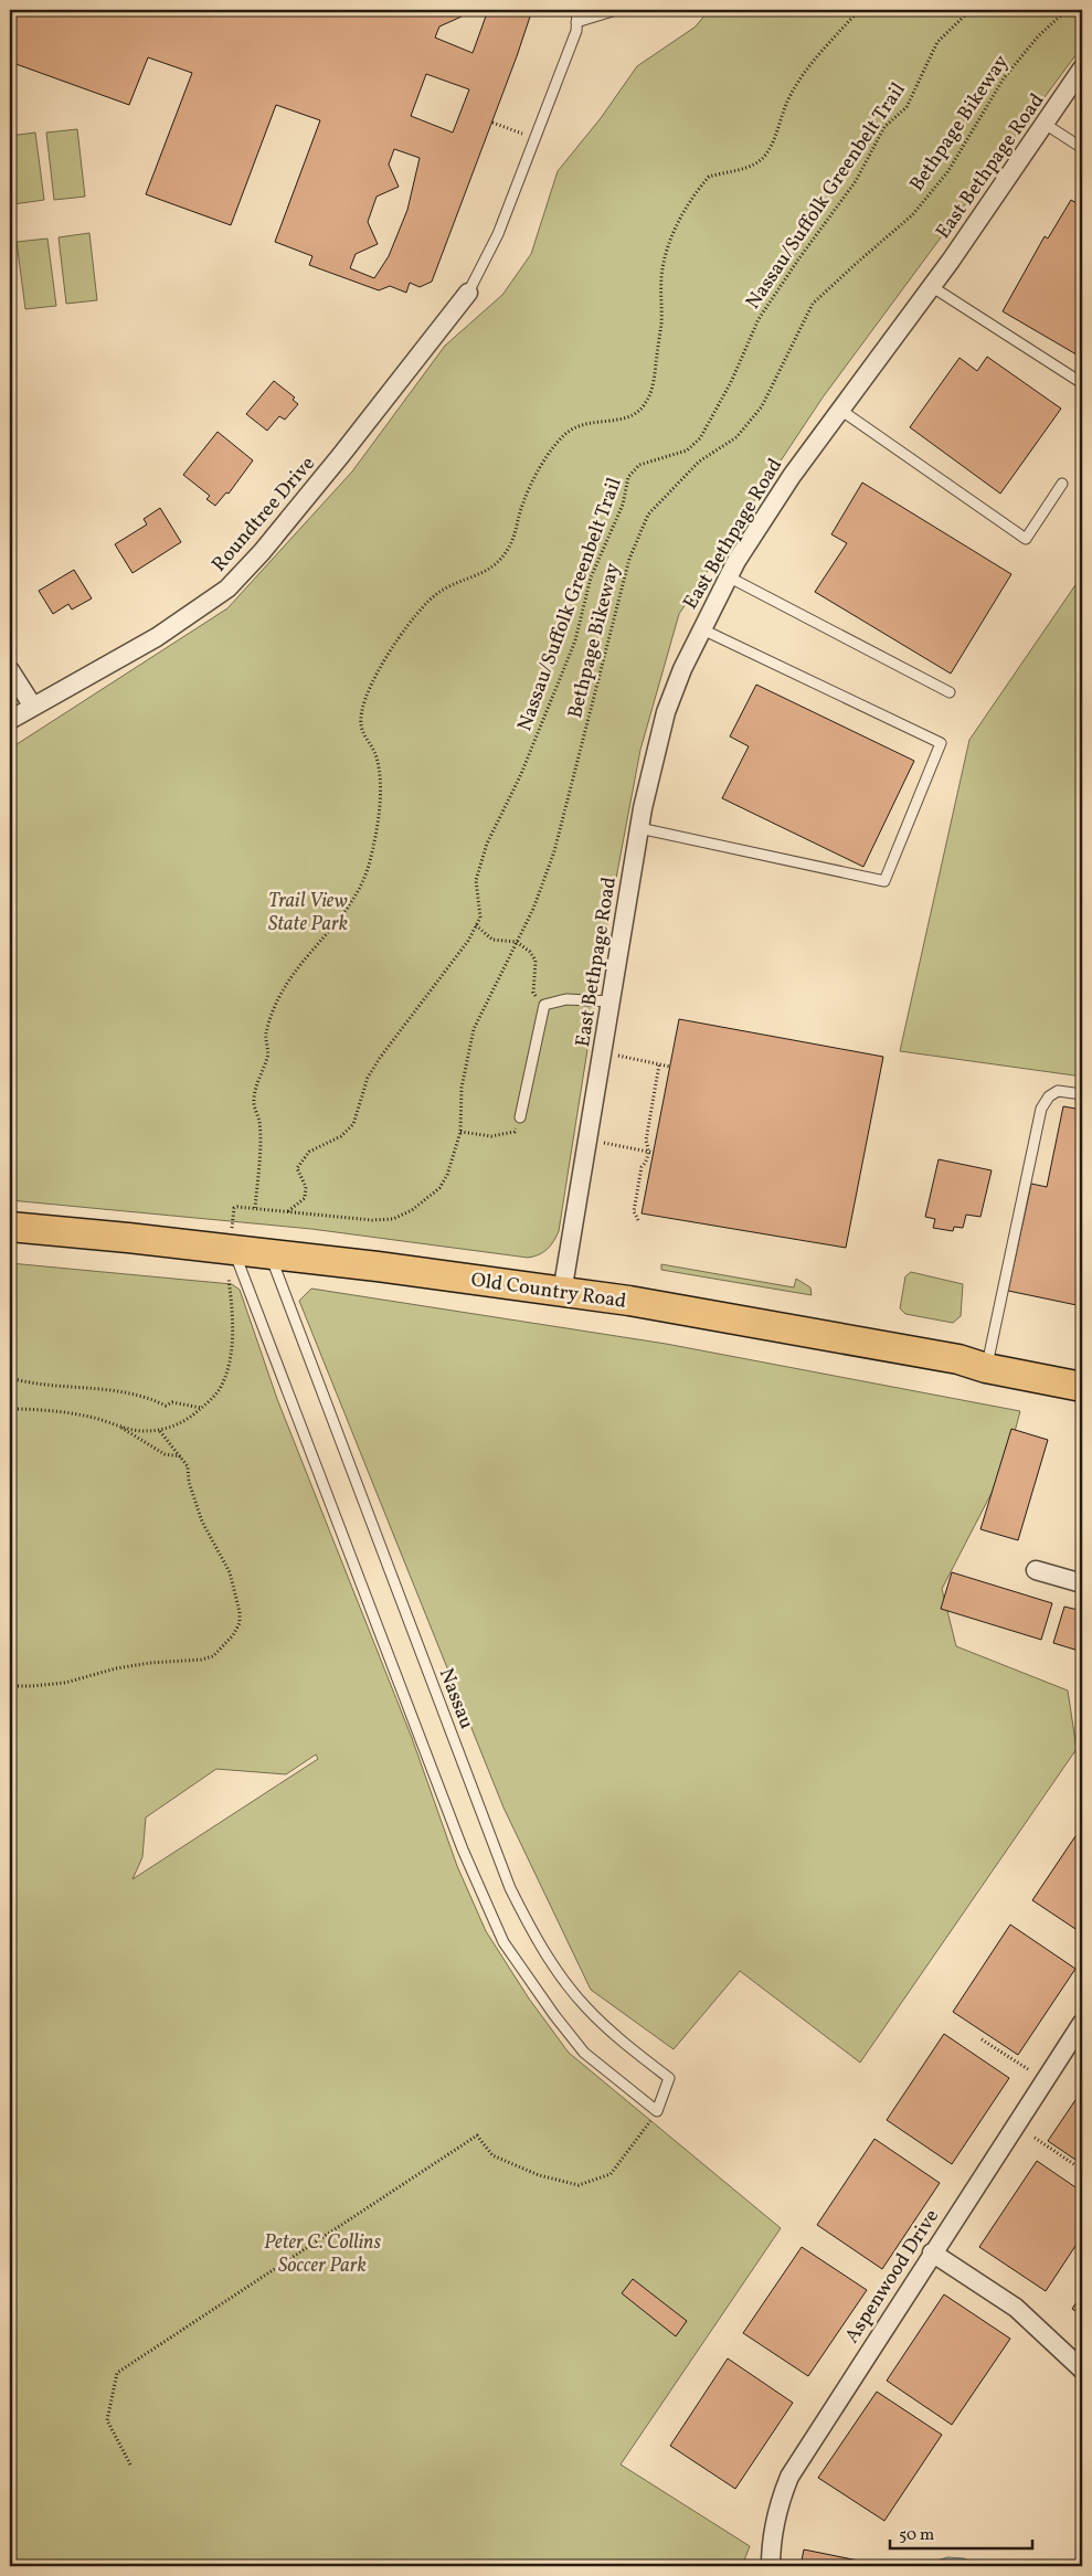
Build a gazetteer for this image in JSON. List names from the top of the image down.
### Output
{
  "streets": {
    "main road": ["Old Country Road"],
    "street": ["East Bethpage Road", "Roundtree Drive", "Aspenwood Drive"],
    "lane": ["Nassau"],
    "path": ["Bethpage Bikeway", "Nassau/Suffolk Greenbelt Trail"]
  },
  "crossings": [
    ["Bethpage Bikeway", "Nassau/Suffolk Greenbelt Trail"],
    ["East Bethpage Road", "Old Country Road"],
    ["Old Country Road", "Nassau"]
  ],
  "parks": ["Trail View State Park", "Peter C. Collins Soccer Park"],
  "scale_bar": "50 m"
}
